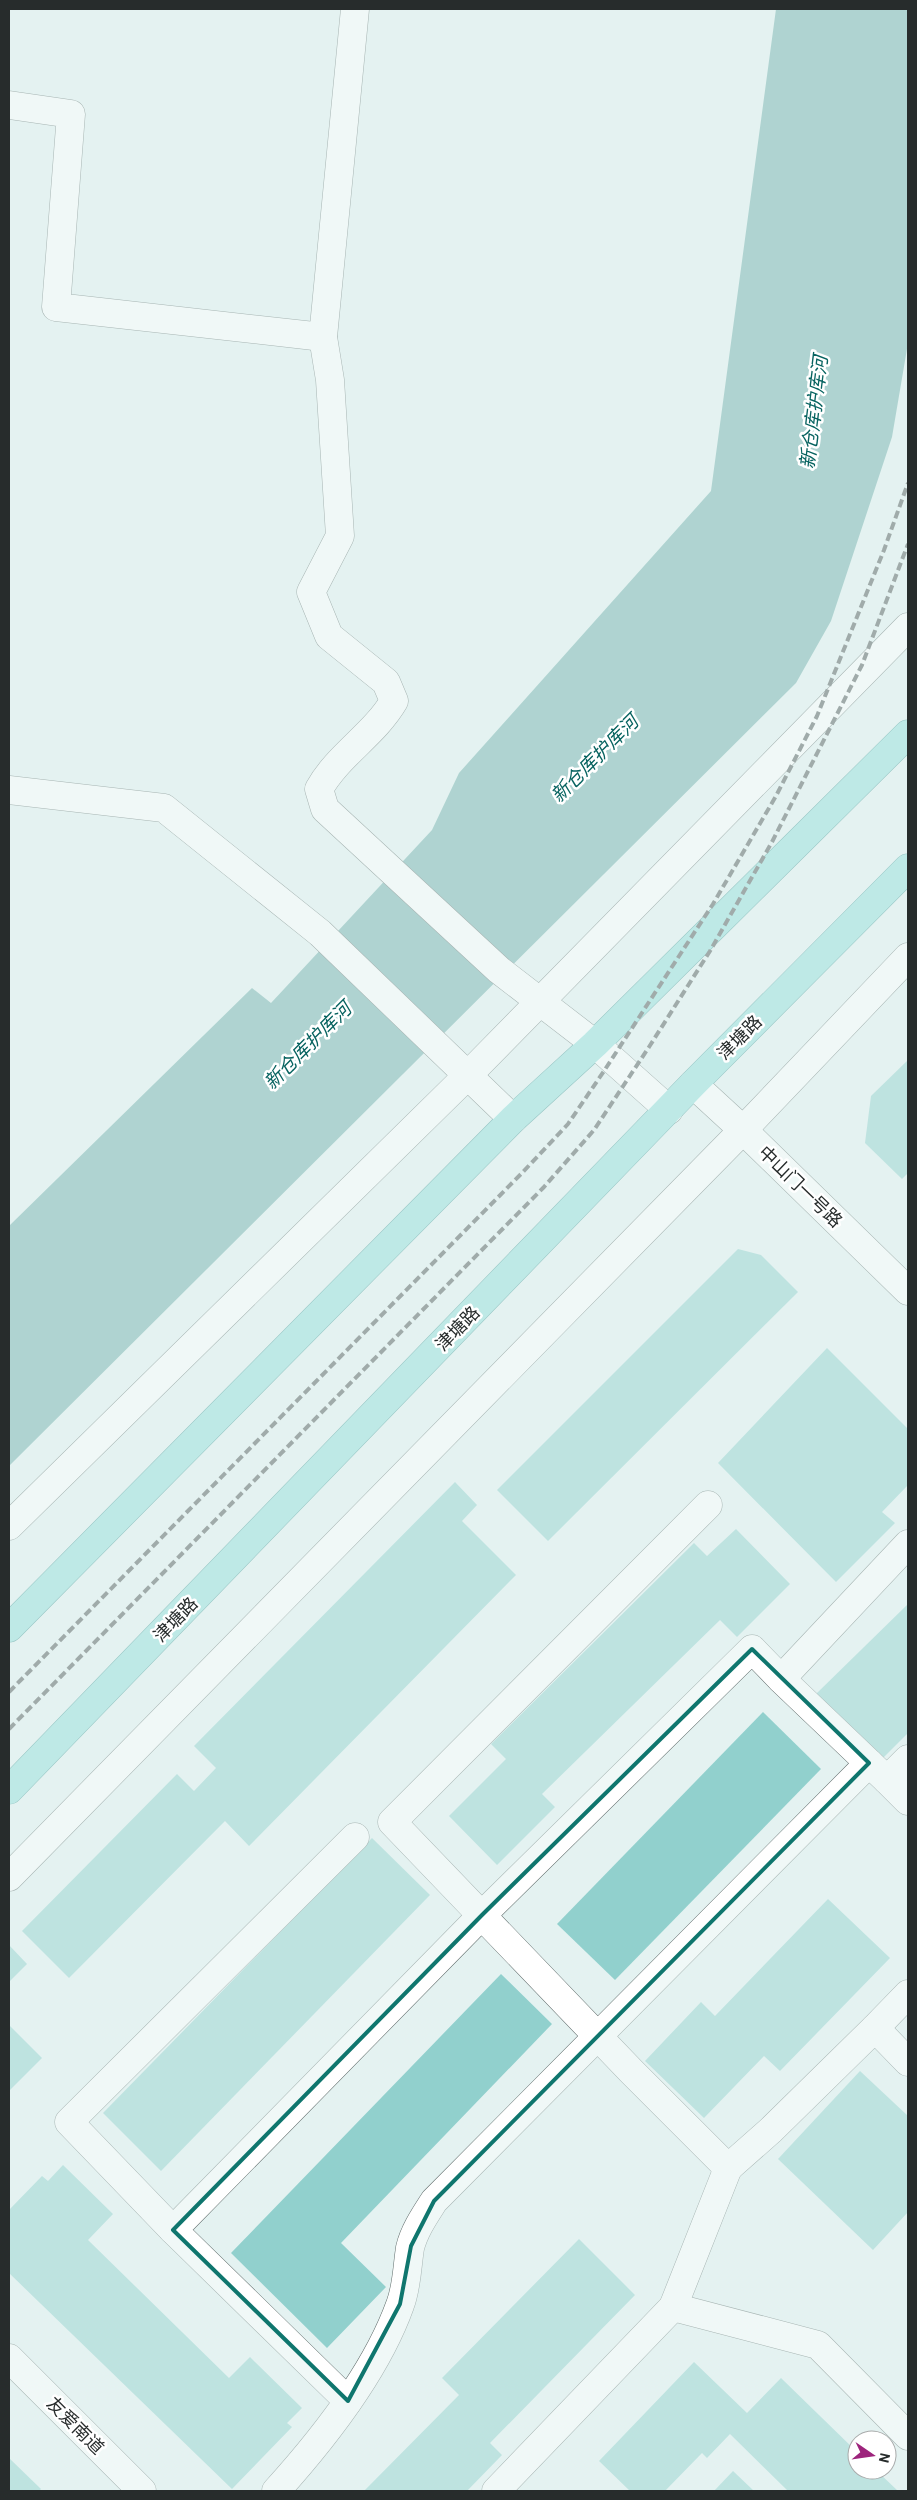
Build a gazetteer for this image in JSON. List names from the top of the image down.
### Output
{
  "streets": {
    "main road": ["津塘路"],
    "street": ["中山门一号路", "友爱南道"]
  },
  "crossings": [
    ["津塘路", "中山门一号路"]
  ],
  "water": ["新仓库护库河"],
  "north": "right"
}
